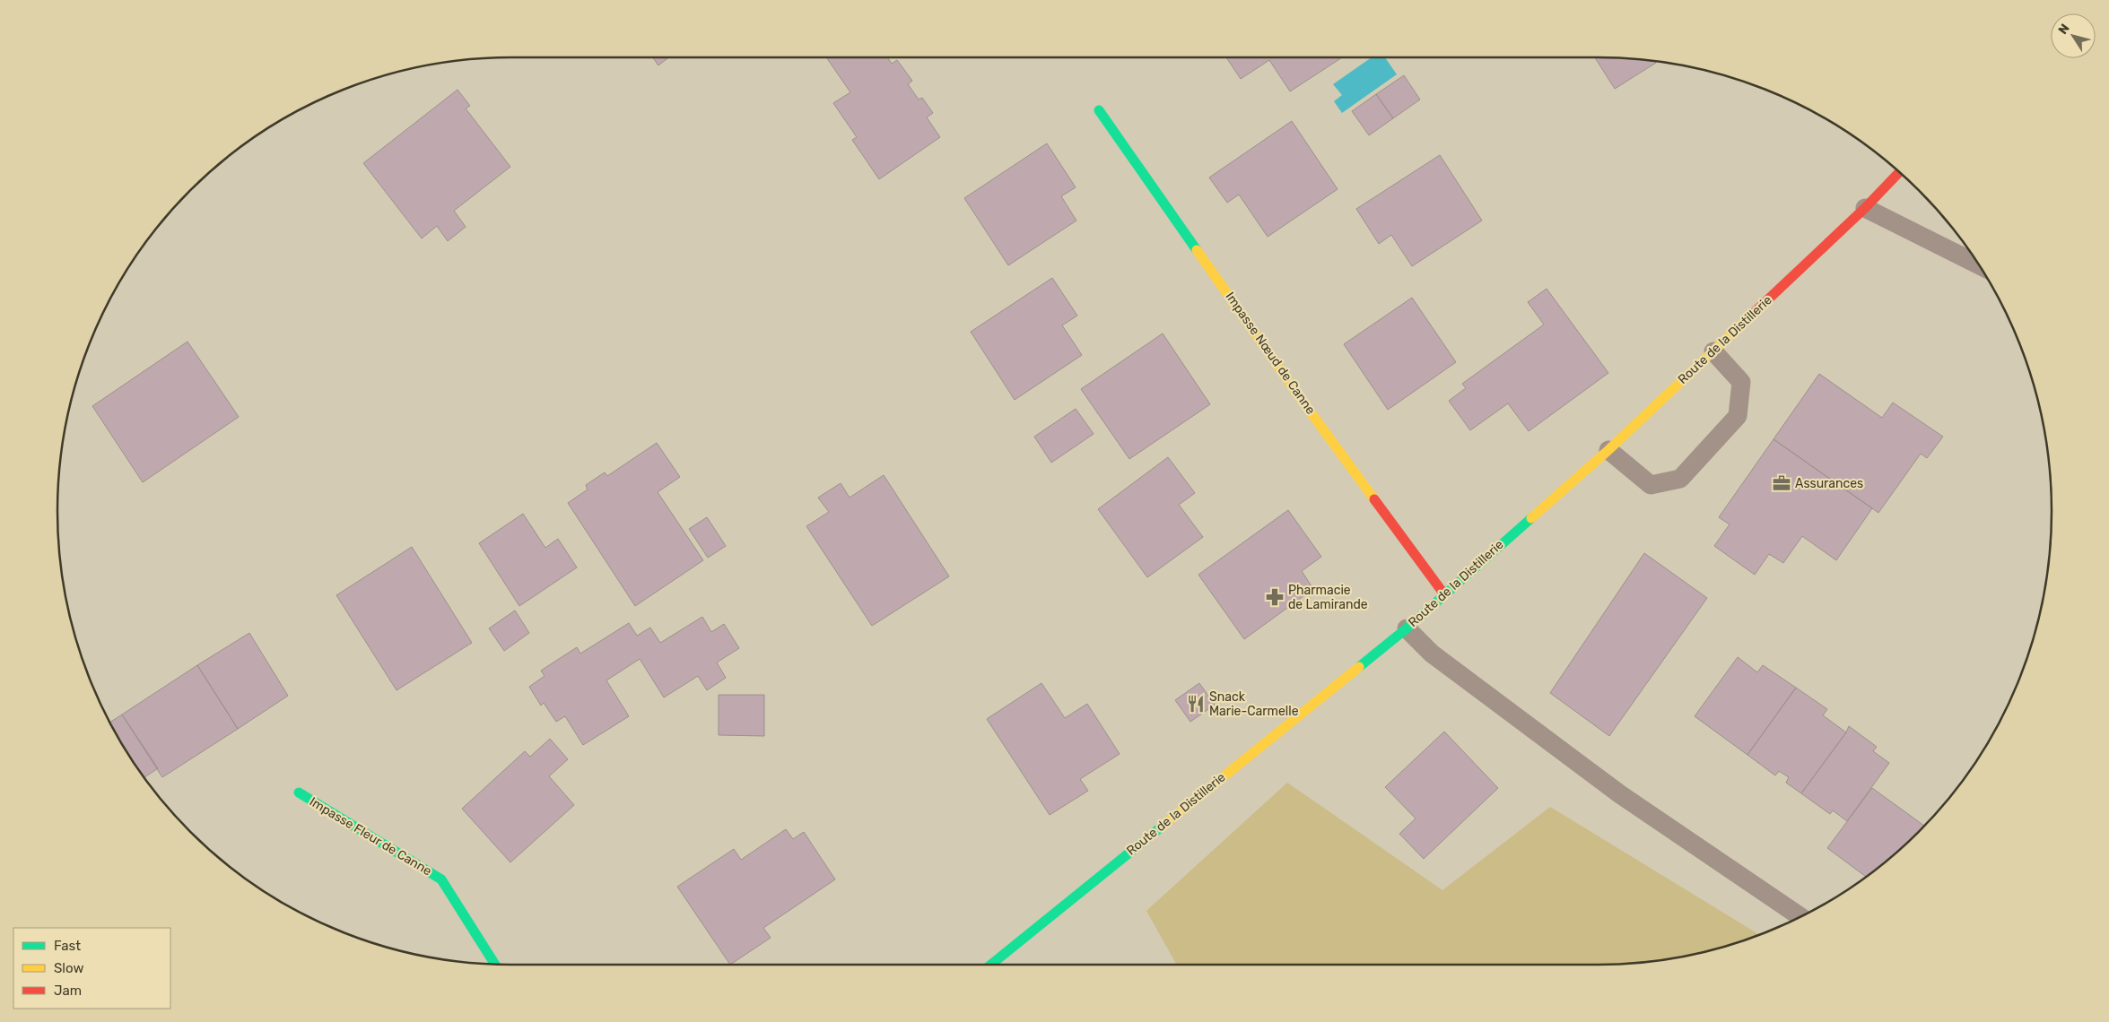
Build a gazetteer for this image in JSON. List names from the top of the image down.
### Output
{
  "streets": {
    "street": ["Route de la Distillerie", "Impasse Nœud de Canne", "Impasse Fleur de Canne"]
  },
  "crossings": [
    ["Route de la Distillerie", "Impasse Nœud de Canne"]
  ],
  "places": {
    "office": ["Assurances"],
    "pharmacy": ["Pharmacie de Lamirande"],
    "restaurant": ["Snack Marie-Carmelle"]
  },
  "legend": ["Fast", "Slow", "Jam"],
  "north": "top left"
}
